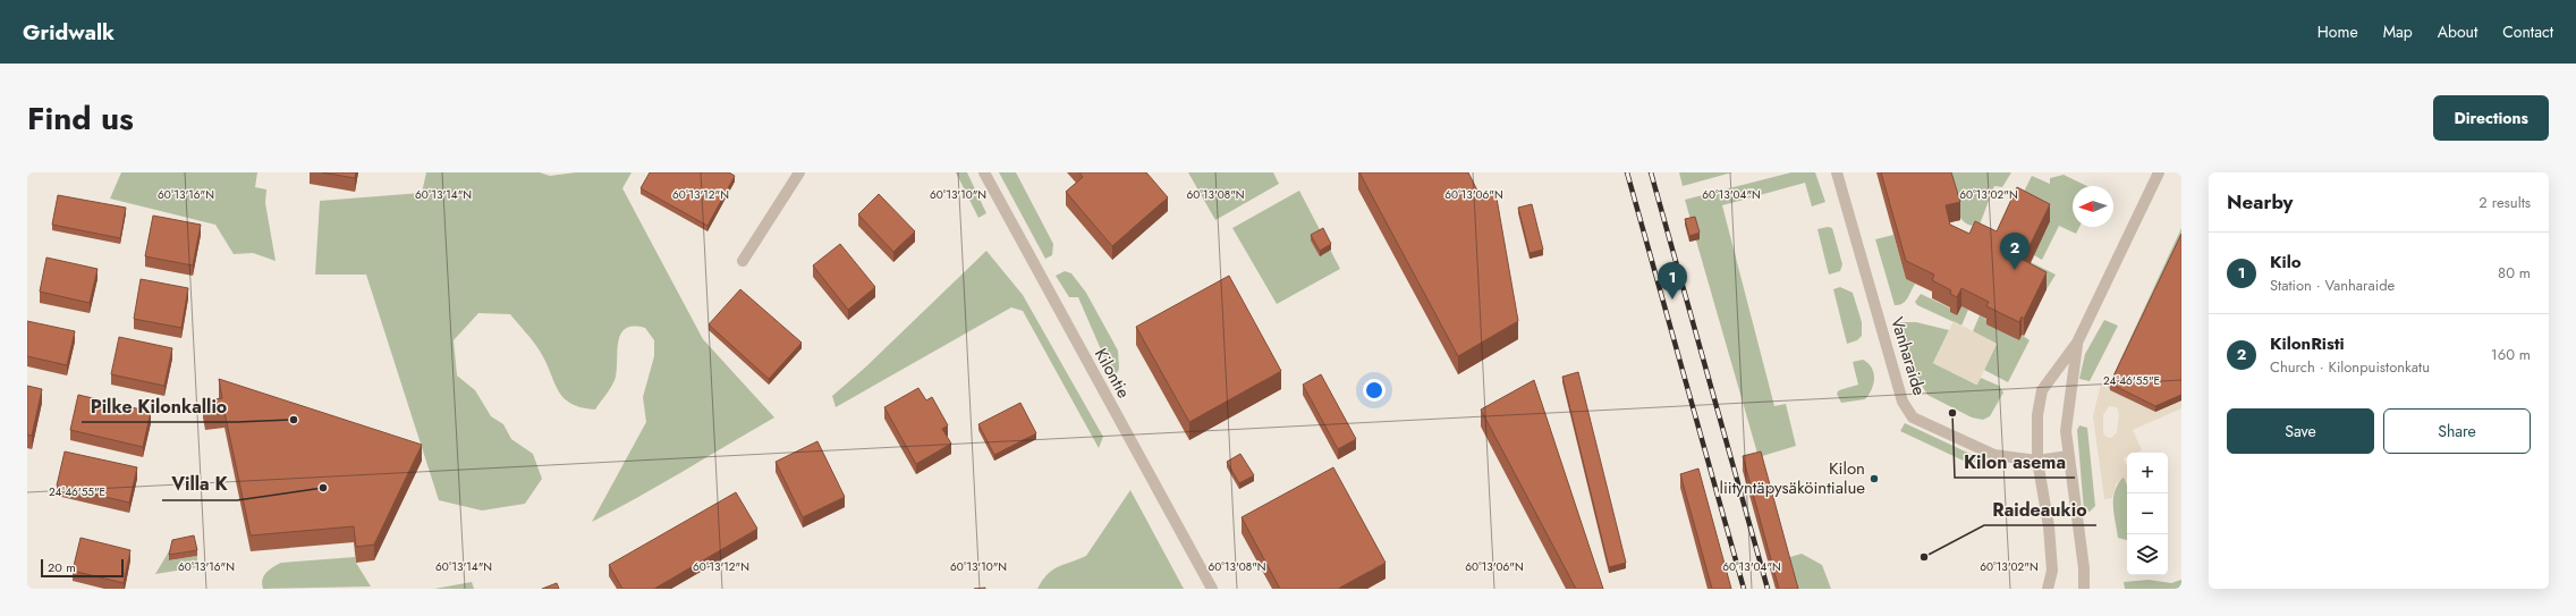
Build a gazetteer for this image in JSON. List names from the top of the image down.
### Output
{
  "streets": {
    "street": ["Vanharaide", "Kilontie"]
  },
  "places": [
    "Kilon asema",
    "Pilke Kilonkallio",
    "Kilon liityntäpysäköintialue",
    "Villa K",
    "Raideaukio"
  ],
  "scale_bar": "20 m",
  "north": "left",
  "page": {
    "header": "Gridwalk",
    "nav": [
      "Home",
      "Map",
      "About",
      "Contact"
    ],
    "title": "Find us",
    "buttons": [
      "Directions",
      ["Save", "Share"]
    ],
    "heading": ["Nearby", "2 results"],
    "list": [
      {
        "mark": "1",
        "name": "Kilo",
        "note": "Station · Vanharaide",
        "value": "80 m"
      },
      {
        "mark": "2",
        "name": "KilonRisti",
        "note": "Church · Kilonpuistonkatu",
        "value": "160 m"
      }
    ],
    "pins": ["2", "1"],
    "map_buttons": ["+", "−"],
    "scale": "20 m"
  },
  "coordinates": [
    "60°13'16\"N",
    "60°13'14\"N",
    "60°13'12\"N",
    "60°13'10\"N",
    "60°13'08\"N",
    "60°13'06\"N",
    "60°13'04\"N",
    "60°13'02\"N",
    "24°46'55\"E"
  ]
}
